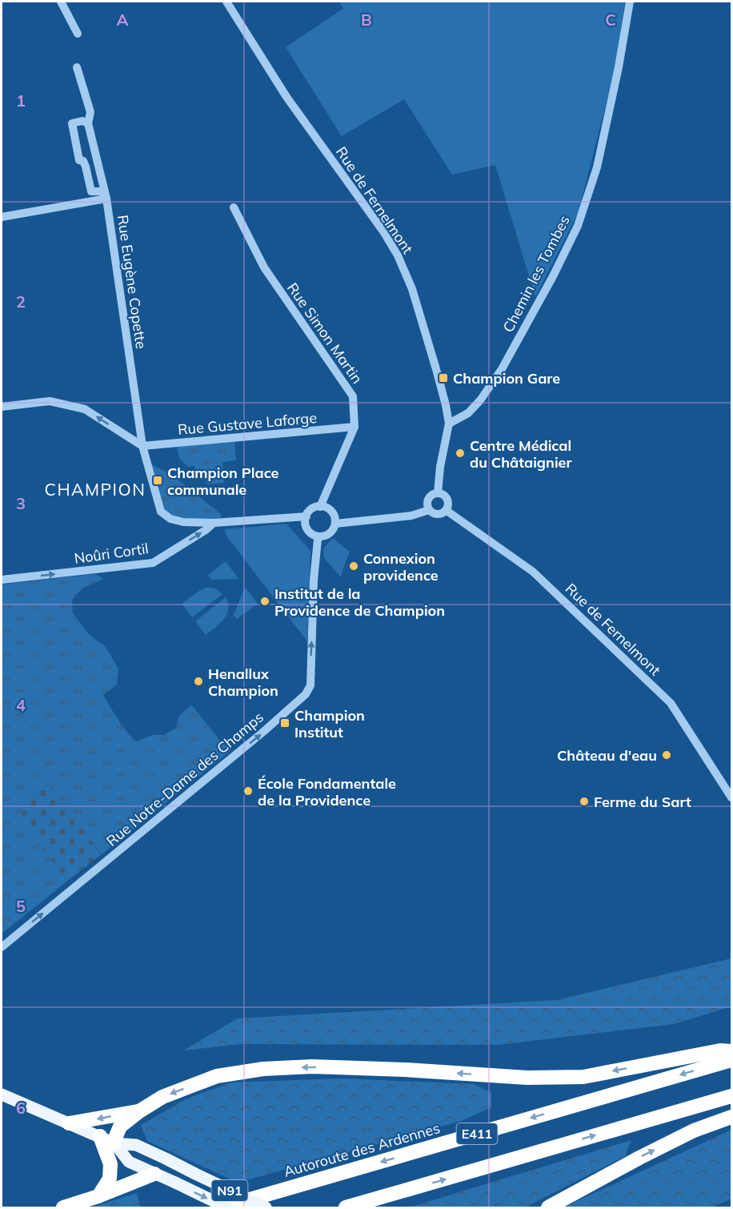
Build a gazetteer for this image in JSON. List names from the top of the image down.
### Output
{
  "streets": {
    "highway": ["E411", "Autoroute des Ardennes"],
    "main road": ["N91"],
    "street": [
      "Rue de Fernelmont",
      "Chemin les Tombes",
      "Rue Eugène Copette",
      "Rue Simon Martin",
      "Rue Gustave Laforge",
      "Noûri Cortil",
      "Rue Notre-Dame des Champs"
    ]
  },
  "crossings": [
    ["Rue de Fernelmont", "Chemin les Tombes"],
    ["Rue Eugène Copette", "Rue Simon Martin"],
    ["Rue Eugène Copette", "Rue Gustave Laforge"],
    ["Rue Eugène Copette", "Noûri Cortil"],
    ["Rue Eugène Copette", "Rue Notre-Dame des Champs"],
    ["Rue Simon Martin", "Rue Gustave Laforge"],
    ["Rue Simon Martin", "Rue Notre-Dame des Champs"],
    ["Autoroute des Ardennes", "N91"]
  ],
  "one_way": ["Noûri Cortil", "Rue Notre-Dame des Champs"],
  "districts": ["CHAMPION"],
  "places": {
    "transit": ["Champion Gare", "Champion Place communale", "Champion Institut"],
    "other": [
      "Centre Médical du Châtaignier",
      "Connexion providence",
      "Institut de la Providence de Champion",
      "Henallux Champion",
      "Château d'eau",
      "École Fondamentale de la Providence",
      "Ferme du Sart"
    ]
  },
  "grid": {
    "columns": ["A", "B", "C"],
    "rows": [
      "1",
      "2",
      "3",
      "4",
      "5",
      "6"
    ]
  }
}
